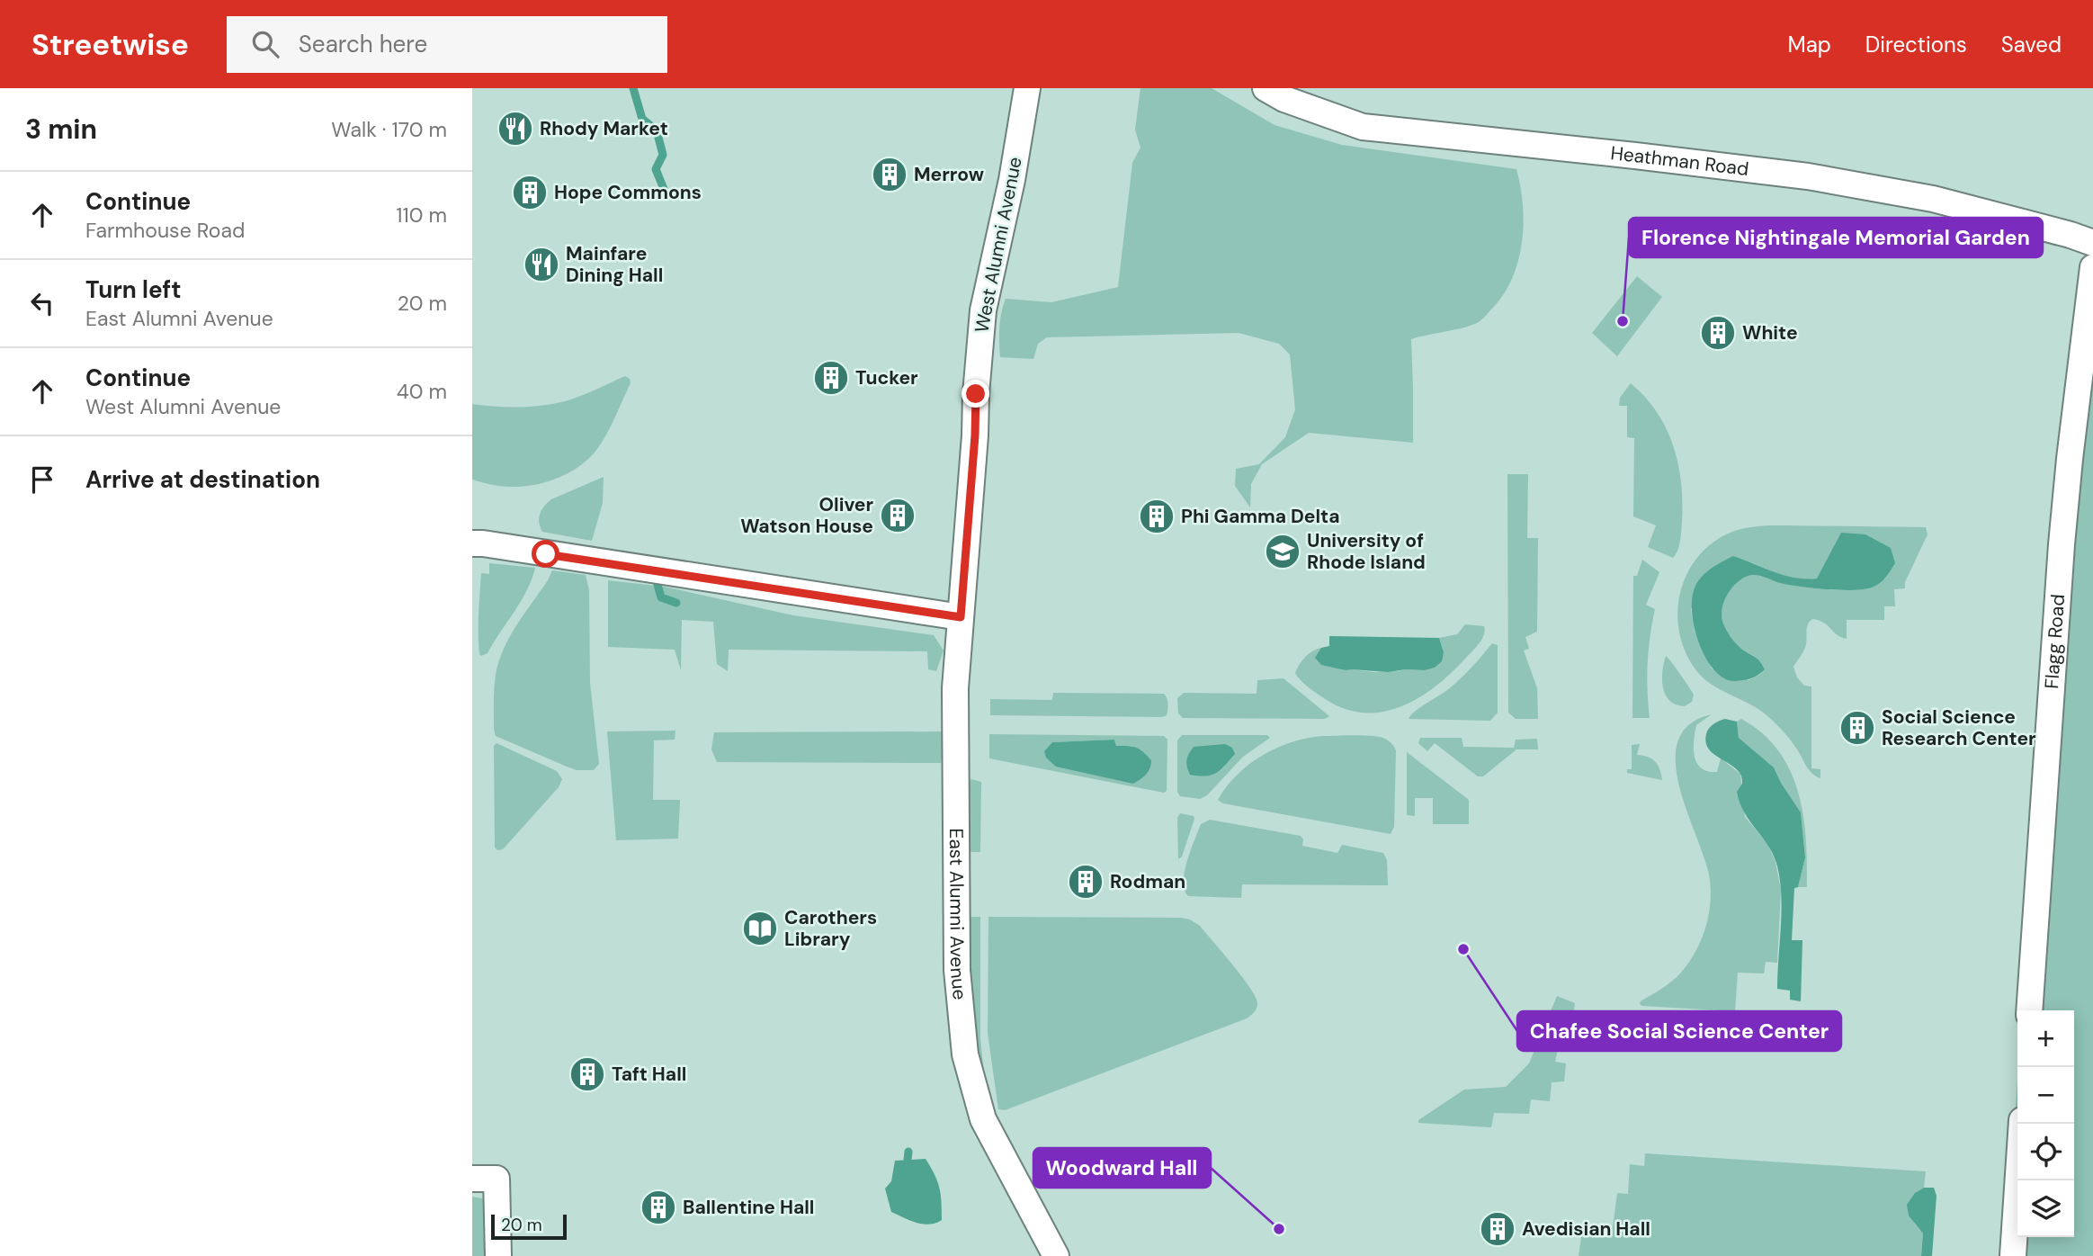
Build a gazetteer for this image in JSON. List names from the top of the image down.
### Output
{
  "streets": {
    "street": [
      "Heathman Road",
      "West Alumni Avenue",
      "Flagg Road",
      "East Alumni Avenue"
    ]
  },
  "crossings": [
    ["West Alumni Avenue", "East Alumni Avenue"]
  ],
  "places": {
    "restaurant": ["Rhody Market", "Mainfare Dining Hall"],
    "building": [
      "Merrow",
      "Hope Commons",
      "White",
      "Tucker",
      "Oliver Watson House",
      "Phi Gamma Delta",
      "Social Science Research Center",
      "Rodman",
      "Taft Hall",
      "Ballentine Hall",
      "Avedisian Hall"
    ],
    "other": ["Florence Nightingale Memorial Garden", "Chafee Social Science Center", "Woodward Hall"],
    "school or university": ["University of Rhode Island"],
    "library": ["Carothers Library"]
  },
  "scale_bar": "20 m",
  "page": {
    "header": "Streetwise",
    "search": "Search here",
    "nav": ["Map", "Directions", "Saved"],
    "heading": ["3 min", "Walk · 170 m"],
    "list": [
      ["Continue", "Farmhouse Road", "110 m"],
      ["Turn left", "East Alumni Avenue", "20 m"],
      ["Continue", "West Alumni Avenue", "40 m"],
      "Arrive at destination"
    ],
    "map_buttons": ["+", "−"],
    "scale": "20 m"
  }
}
